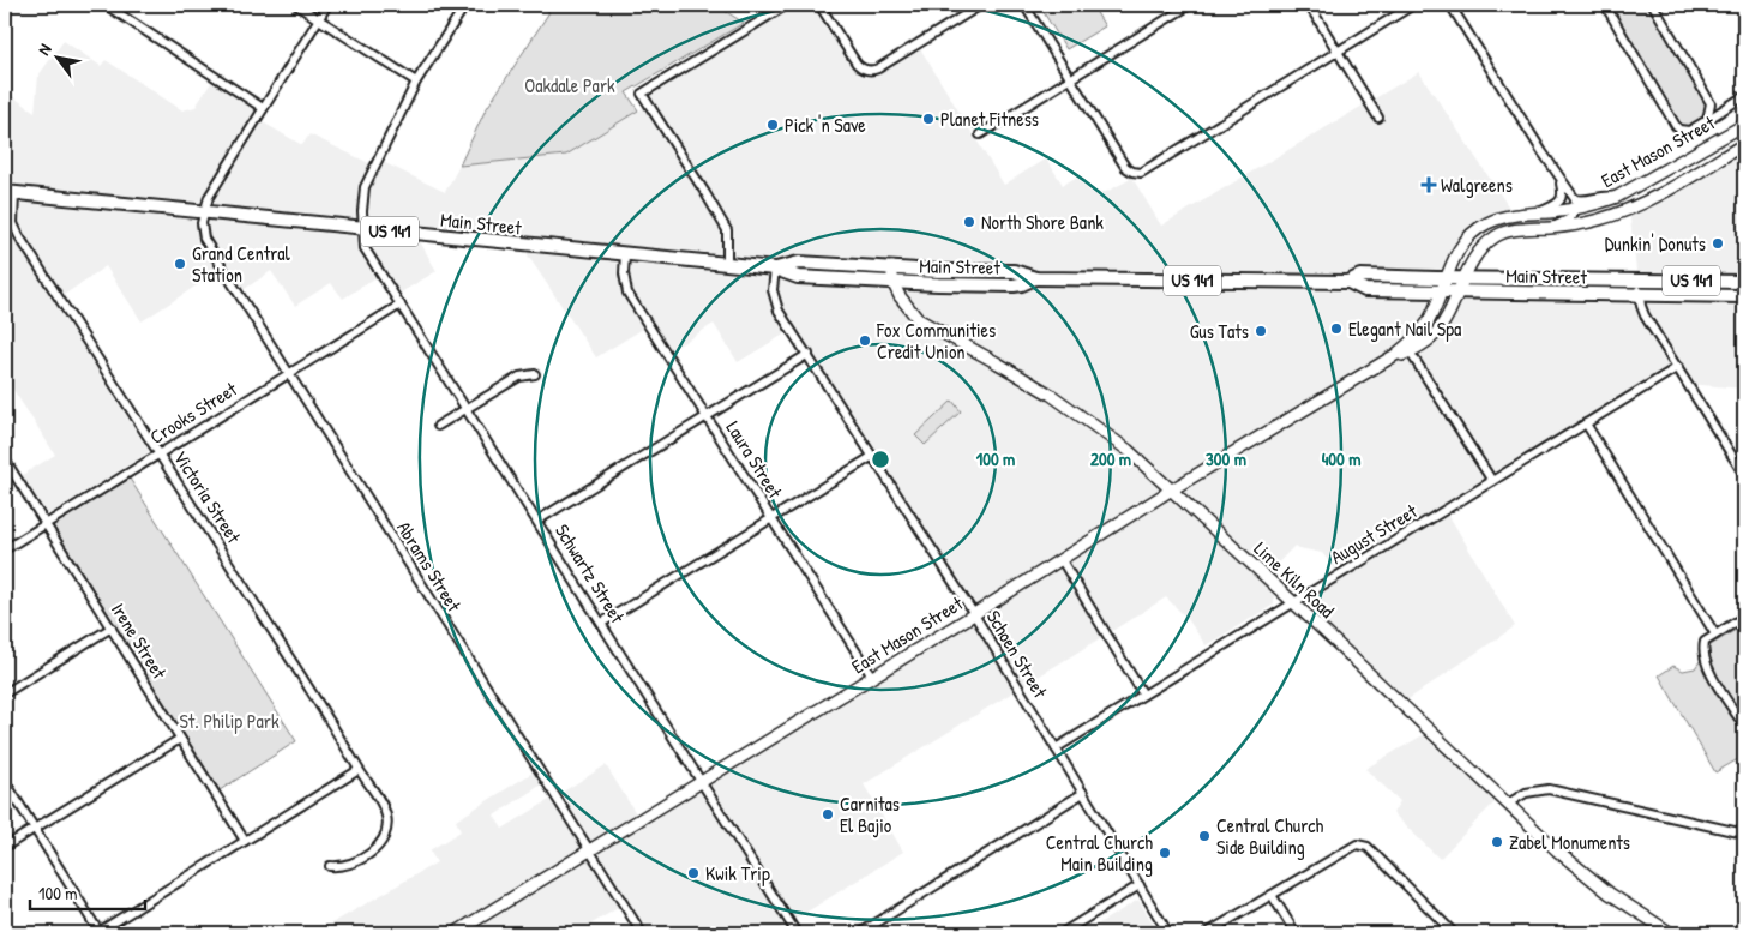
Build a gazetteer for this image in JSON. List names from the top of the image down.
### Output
{
  "streets": {
    "main road": [
      "East Mason Street",
      "Main Street",
      "US 141",
      "Lime Kiln Road"
    ],
    "street": [
      "Crooks Street",
      "Laura Street",
      "Victoria Street",
      "August Street",
      "Abrams Street",
      "Schwartz Street",
      "Irene Street",
      "Schoen Street"
    ]
  },
  "crossings": [
    ["East Mason Street", "Main Street"],
    ["East Mason Street", "Laura Street"],
    ["East Mason Street", "Abrams Street"],
    ["East Mason Street", "Schwartz Street"],
    ["East Mason Street", "Lime Kiln Road"],
    ["East Mason Street", "Schoen Street"],
    ["Main Street", "Laura Street"],
    ["Main Street", "Victoria Street"],
    ["Main Street", "Abrams Street"],
    ["Main Street", "Schwartz Street"],
    ["Main Street", "Lime Kiln Road"],
    ["Main Street", "Schoen Street"],
    ["Crooks Street", "Victoria Street"],
    ["Crooks Street", "Abrams Street"],
    ["Crooks Street", "Schwartz Street"],
    ["Crooks Street", "Irene Street"],
    ["August Street", "Lime Kiln Road"],
    ["August Street", "Schoen Street"]
  ],
  "parks": ["Oakdale Park", "St. Philip Park"],
  "places": {
    "other": [
      "Planet Fitness",
      "Pick 'n Save",
      "North Shore Bank",
      "Dunkin' Donuts",
      "Grand Central Station",
      "Elegant Nail Spa",
      "Gus Tats",
      "Fox Communities Credit Union",
      "Carnitas El Bajio",
      "Central Church Side Building",
      "Zabel Monuments",
      "Central Church Main Building",
      "Kwik Trip"
    ],
    "health": ["Walgreens"]
  },
  "scale_bar": "100 m",
  "north": "top left",
  "rings": [
    "100 m",
    "200 m",
    "300 m",
    "400 m"
  ]
}
